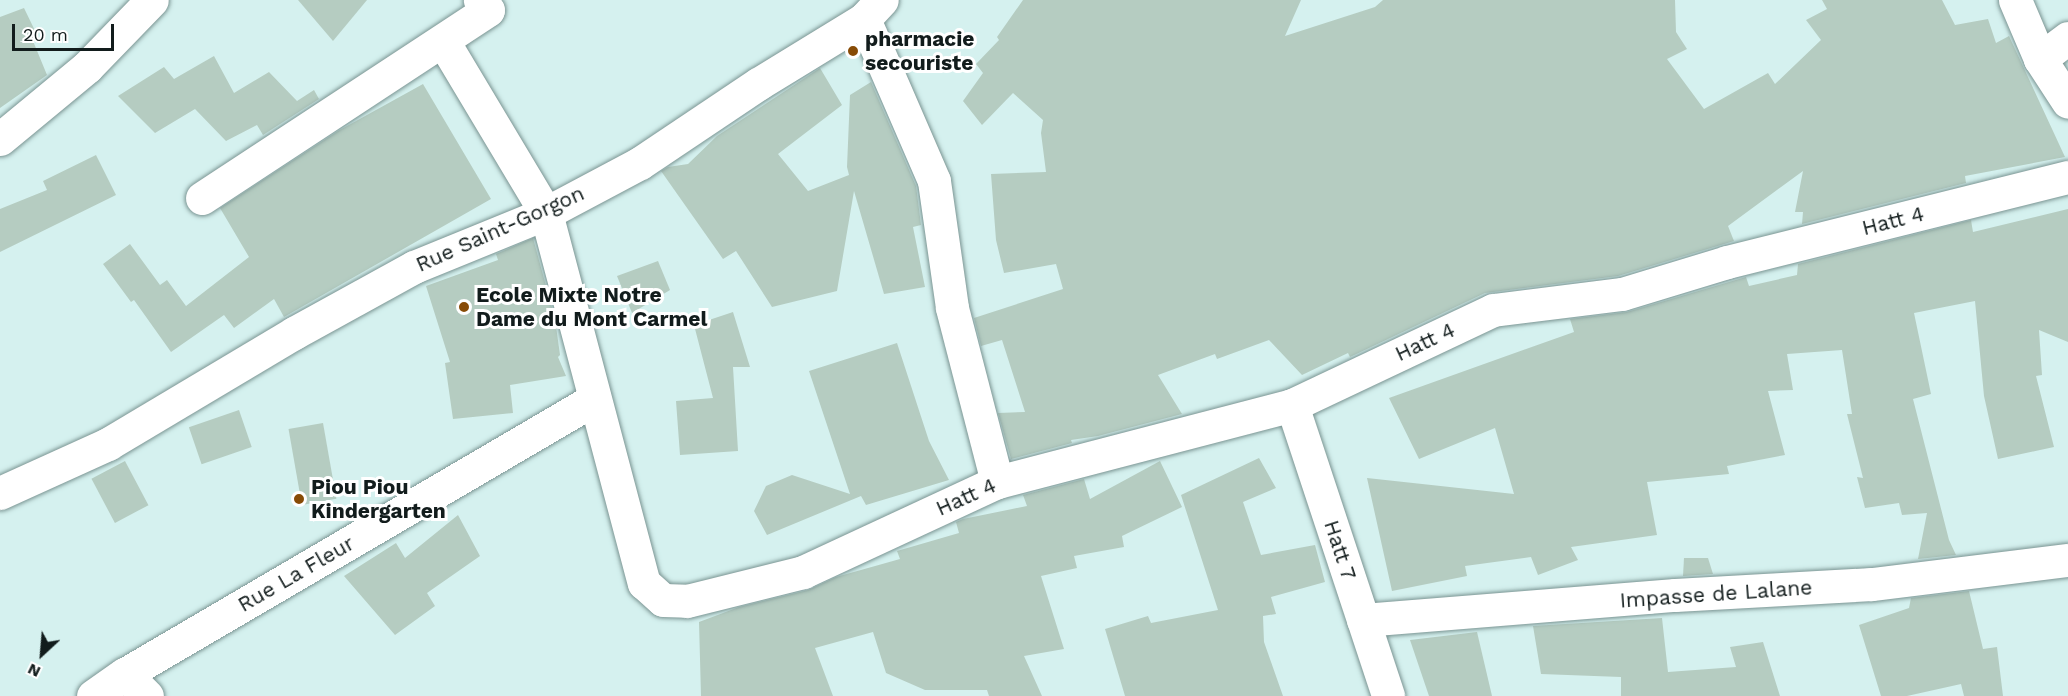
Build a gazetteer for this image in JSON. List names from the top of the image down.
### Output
{
  "streets": {
    "street": [
      "Hatt 4",
      "Rue Saint-Gorgon",
      "Hatt 7",
      "Rue La Fleur",
      "Impasse de Lalane"
    ]
  },
  "crossings": [
    ["Hatt 4", "Rue Saint-Gorgon"],
    ["Hatt 4", "Hatt 7"],
    ["Hatt 4", "Rue La Fleur"],
    ["Hatt 7", "Impasse de Lalane"]
  ],
  "places": ["pharmacie secouriste", "Ecole Mixte Notre Dame du Mont Carmel", "Piou Piou Kindergarten"],
  "scale_bar": "20 m",
  "north": "bottom left"
}
